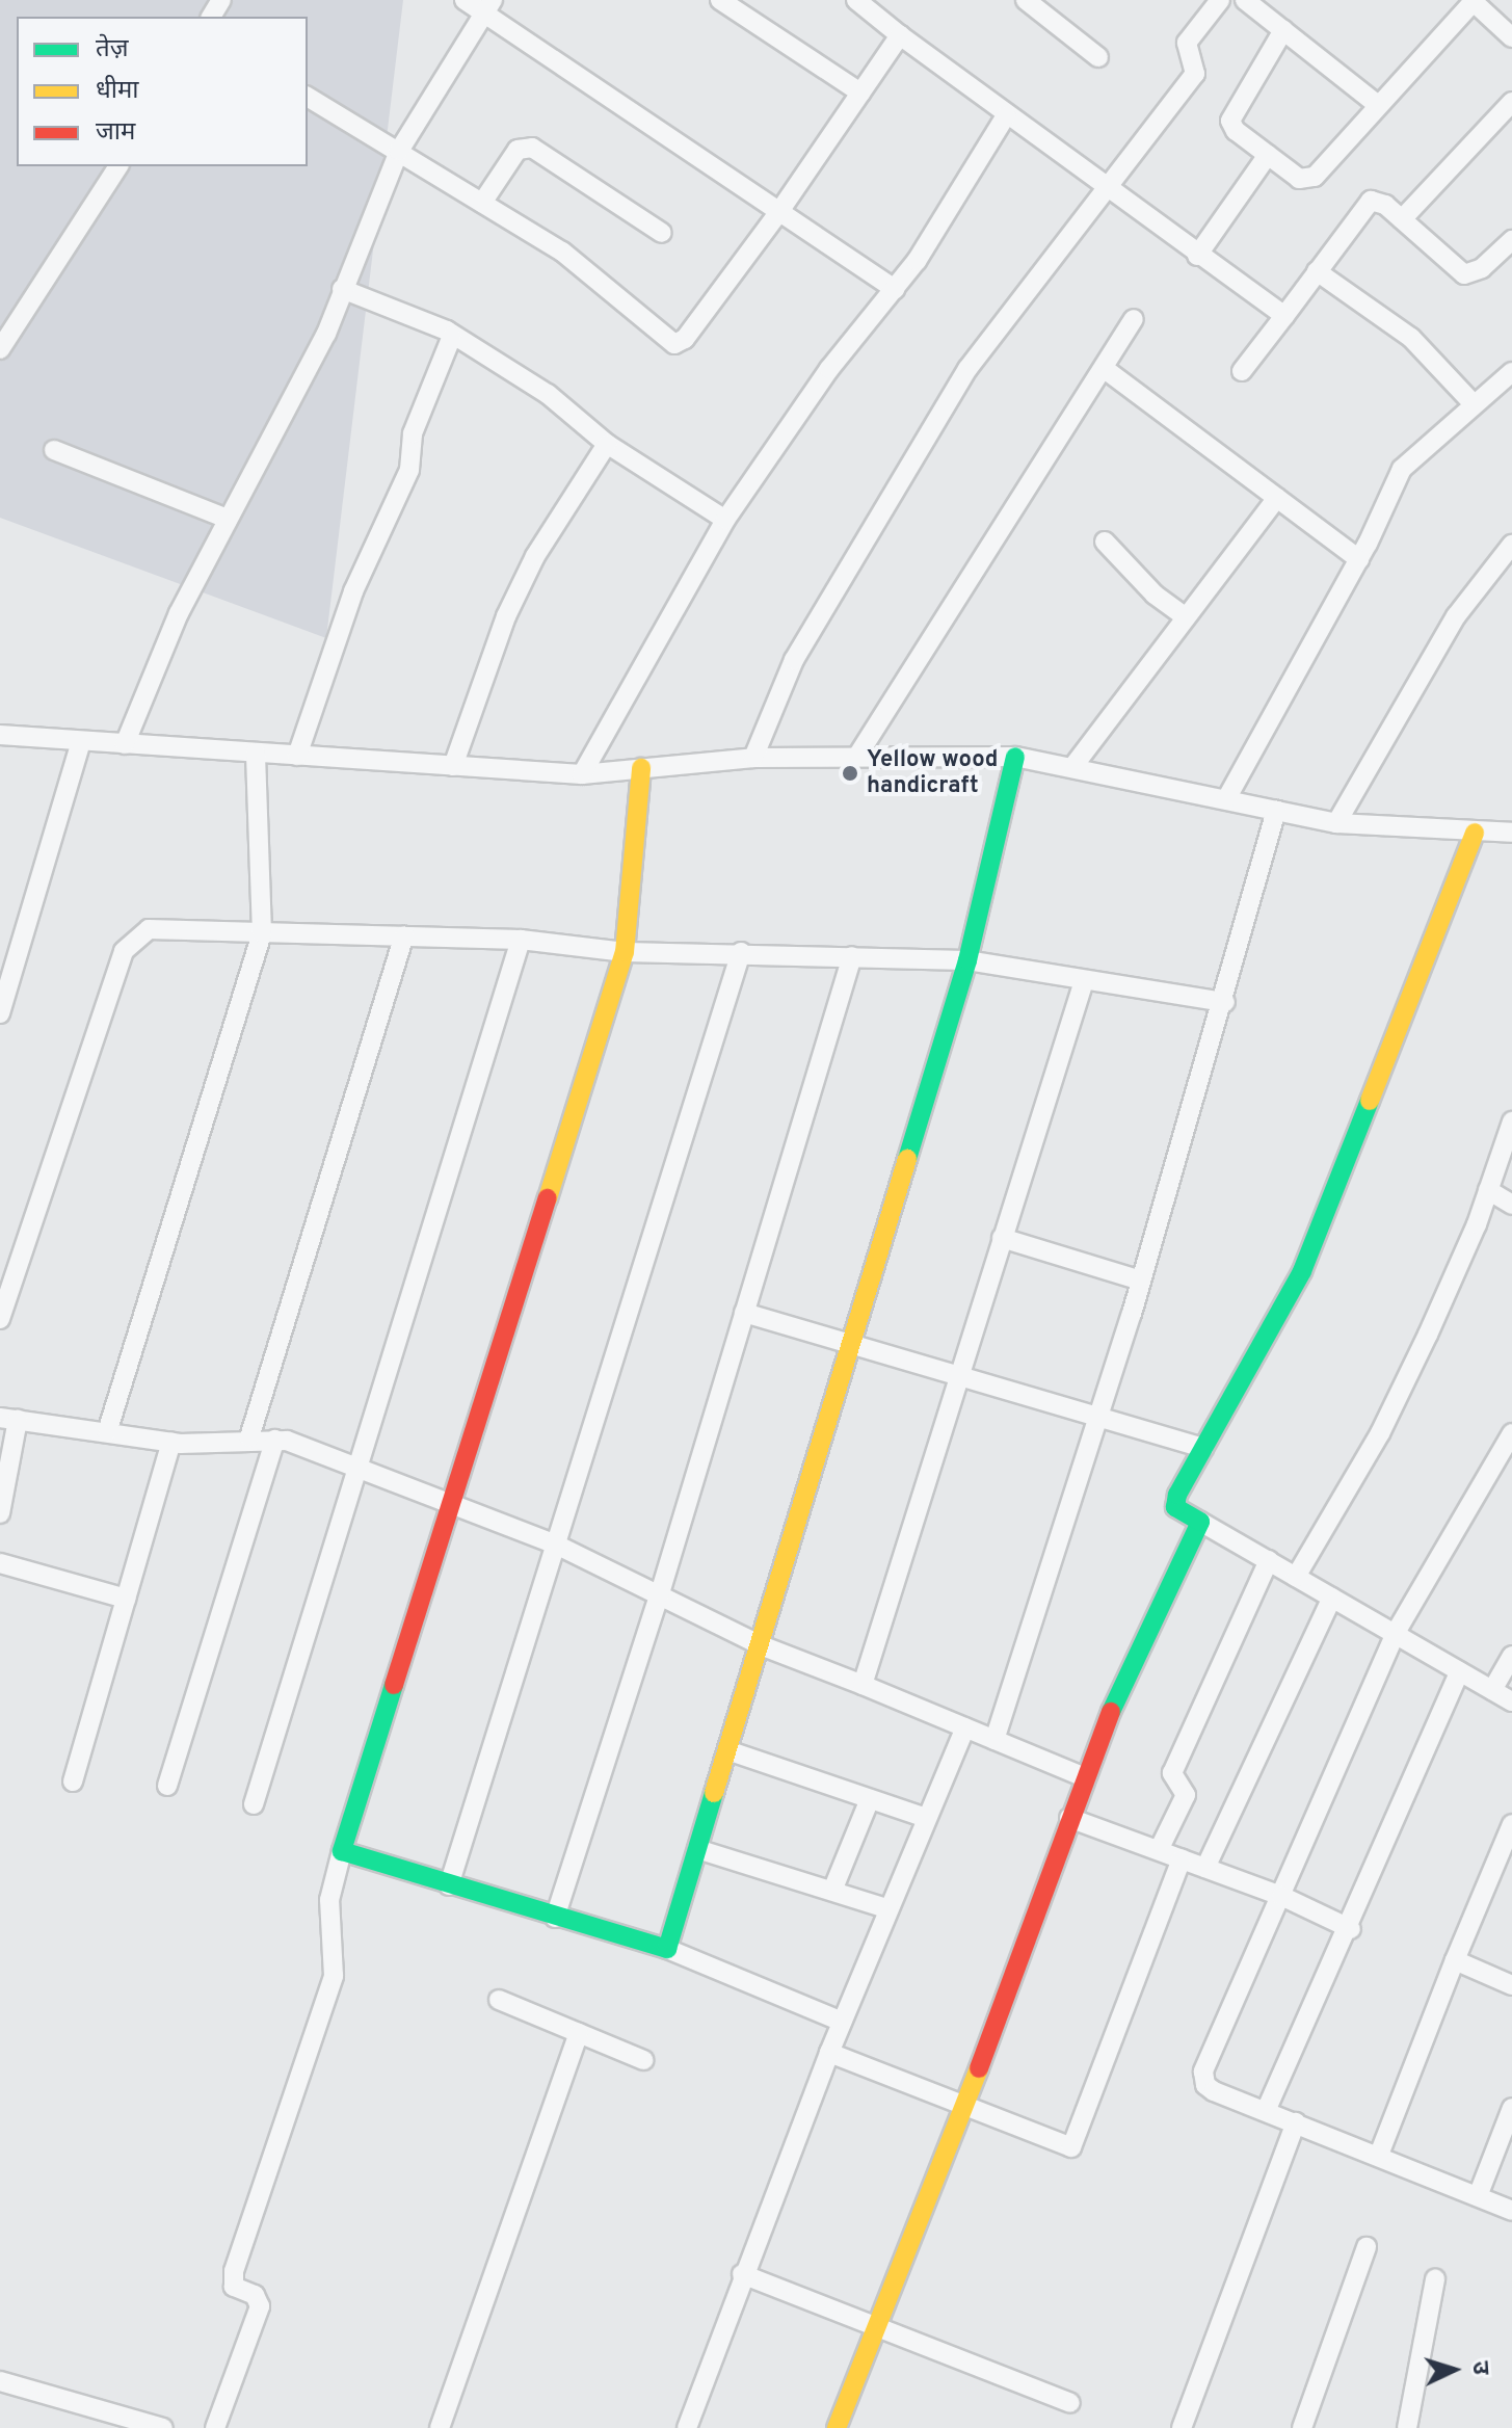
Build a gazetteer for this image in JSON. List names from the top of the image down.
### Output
{
  "places": ["Yellow wood handicraft"],
  "legend": ["तेज़", "धीमा", "जाम"],
  "north": "right"
}
